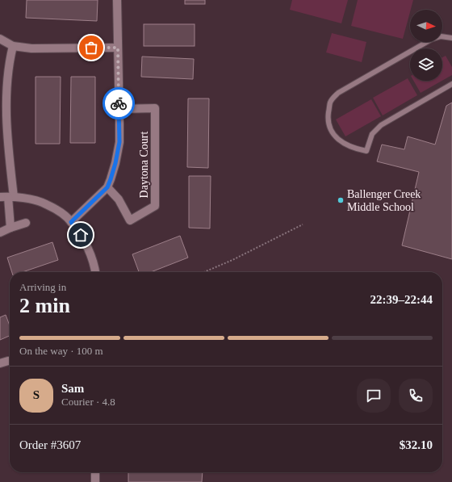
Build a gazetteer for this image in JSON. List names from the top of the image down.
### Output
{
  "streets": {
    "street": ["Daytona Court"]
  },
  "places": ["Ballenger Creek Middle School"],
  "north": "right",
  "page": {
    "heading": ["2 min", "Arriving in", "22:39–22:44"],
    "panel": [
      "Sam",
      "Courier · 4.8",
      "Order #3607",
      "$32.10"
    ],
    "bar": "On the way · 100 m",
    "round": "S"
  }
}
